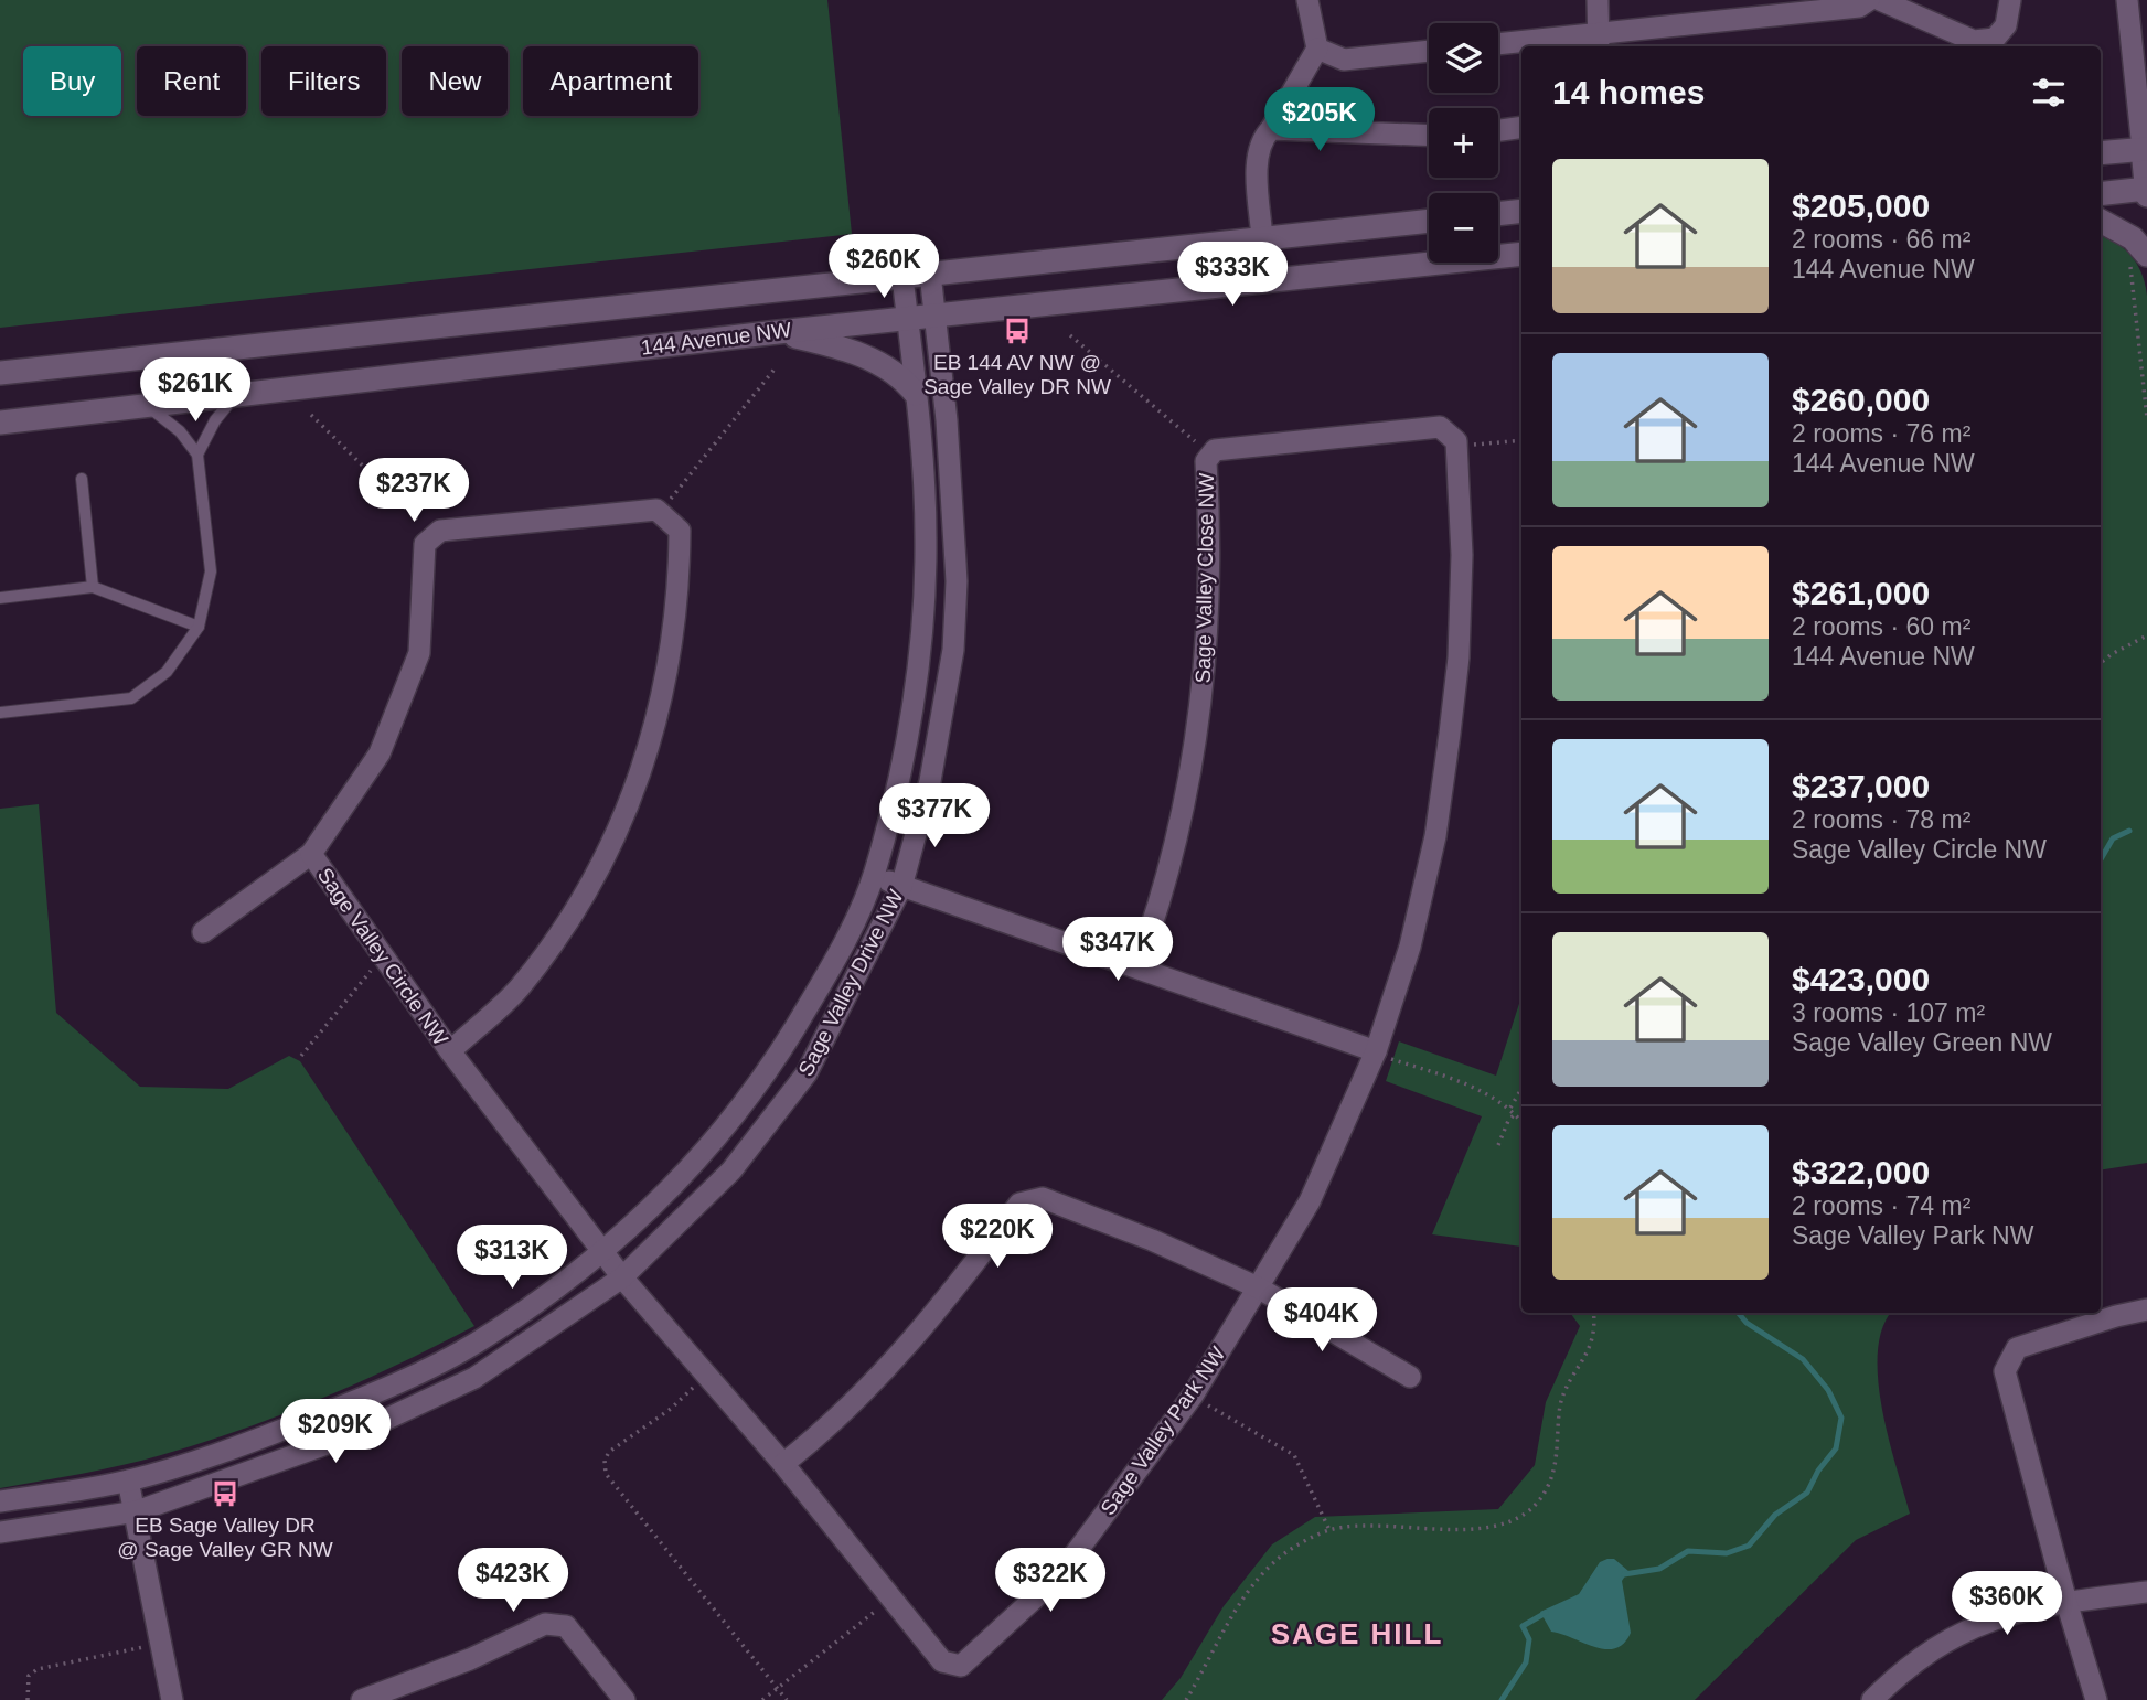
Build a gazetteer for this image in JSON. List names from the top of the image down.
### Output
{
  "streets": {
    "main road": ["144 Avenue NW"],
    "street": [
      "Sage Valley Close NW",
      "Sage Valley Circle NW",
      "Sage Valley Drive NW",
      "Sage Valley Park NW"
    ]
  },
  "crossings": [
    ["144 Avenue NW", "Sage Valley Drive NW"],
    ["Sage Valley Circle NW", "Sage Valley Drive NW"],
    ["Sage Valley Circle NW", "Sage Valley Park NW"],
    ["Sage Valley Drive NW", "Sage Valley Park NW"]
  ],
  "districts": ["SAGE HILL"],
  "places": {
    "bus stop": ["EB 144 AV NW @ Sage Valley DR NW", "EB Sage Valley DR @ Sage Valley GR NW"]
  },
  "page": {
    "map_buttons": ["+", "−"],
    "chip": [
      "Buy",
      "Rent",
      "Filters",
      "New",
      "Apartment"
    ],
    "heading": "14 homes",
    "price": [
      "$205K",
      "$260K",
      "$333K",
      "$261K",
      "$237K",
      "$377K",
      "$347K",
      "$220K",
      "$313K",
      "$404K",
      "$209K",
      "$423K",
      "$322K",
      "$360K"
    ],
    "list": [
      {
        "name": "$205,000",
        "note": "2 rooms · 66 m² · 144 Avenue NW"
      },
      {
        "name": "$260,000",
        "note": "2 rooms · 76 m² · 144 Avenue NW"
      },
      {
        "name": "$261,000",
        "note": "2 rooms · 60 m² · 144 Avenue NW"
      },
      {
        "name": "$237,000",
        "note": "2 rooms · 78 m² · Sage Valley Circle NW"
      },
      {
        "name": "$423,000",
        "note": "3 rooms · 107 m² · Sage Valley Green NW"
      },
      {
        "name": "$322,000",
        "note": "2 rooms · 74 m² · Sage Valley Park NW"
      }
    ]
  }
}
